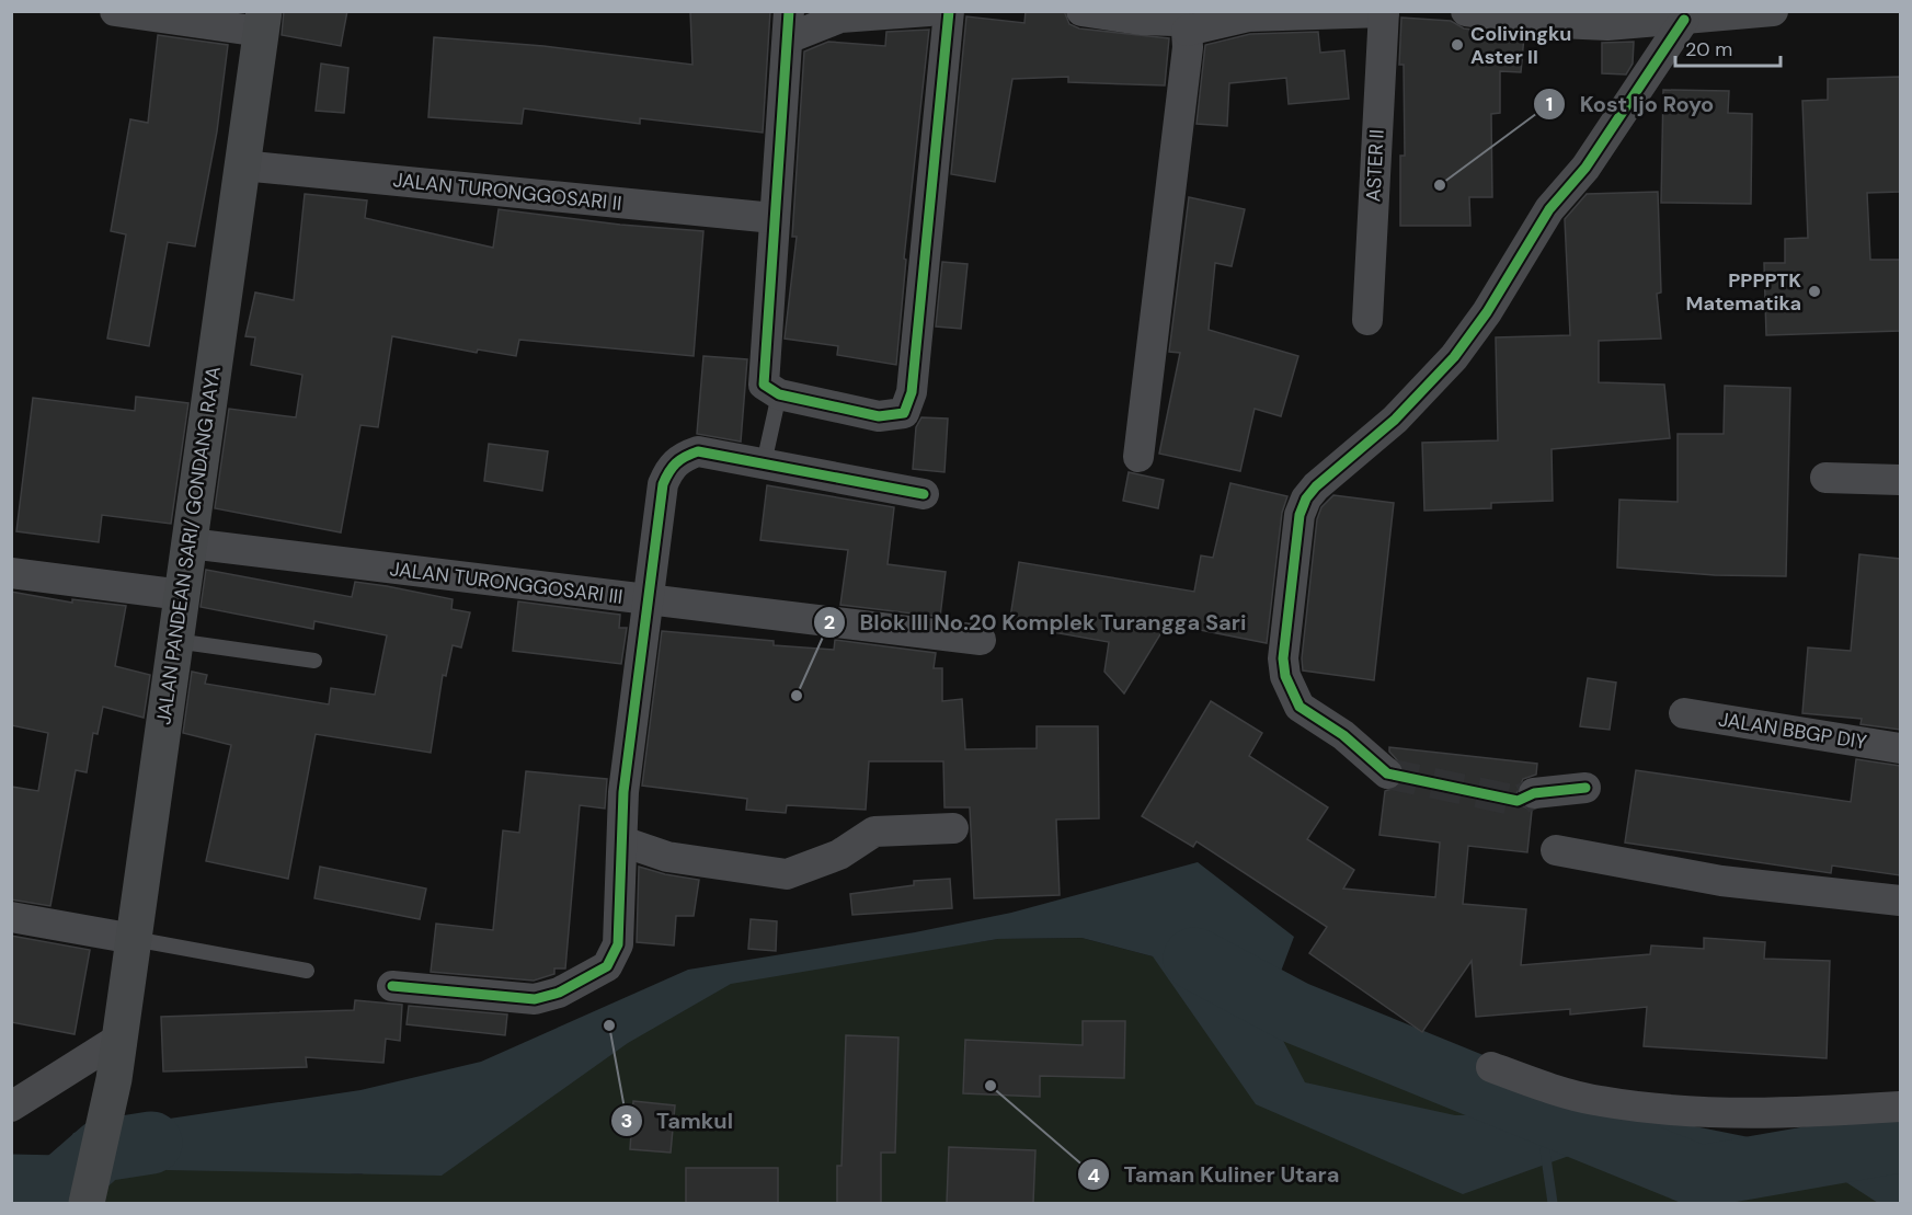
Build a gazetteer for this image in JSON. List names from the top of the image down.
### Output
{
  "streets": {
    "main road": ["JALAN PANDEAN SARI/ GONDANG RAYA"],
    "street": [
      "ASTER II",
      "JALAN TURONGGOSARI II",
      "JALAN TURONGGOSARI III",
      "JALAN BBGP DIY"
    ]
  },
  "crossings": [
    ["JALAN TURONGGOSARI II", "JALAN PANDEAN SARI/ GONDANG RAYA"],
    ["JALAN PANDEAN SARI/ GONDANG RAYA", "JALAN TURONGGOSARI III"]
  ],
  "places": [
    "Colivingku Aster II",
    "Kost Ijo Royo",
    "PPPPTK Matematika",
    "Blok III No.20 Komplek Turangga Sari",
    "Tamkul",
    "Taman Kuliner Utara"
  ],
  "scale_bar": "20 m"
}
